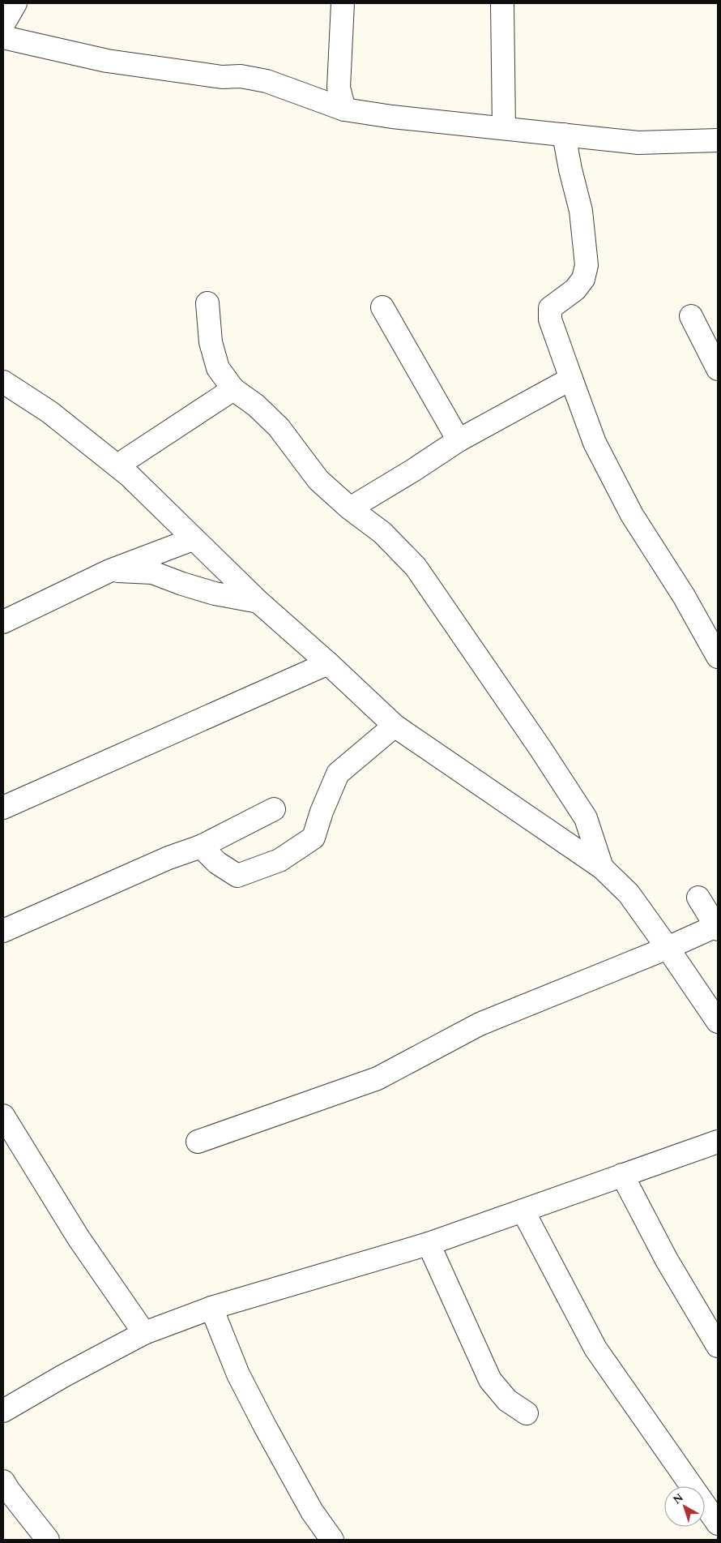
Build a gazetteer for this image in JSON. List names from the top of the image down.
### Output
{
  "north": "top left"
}
